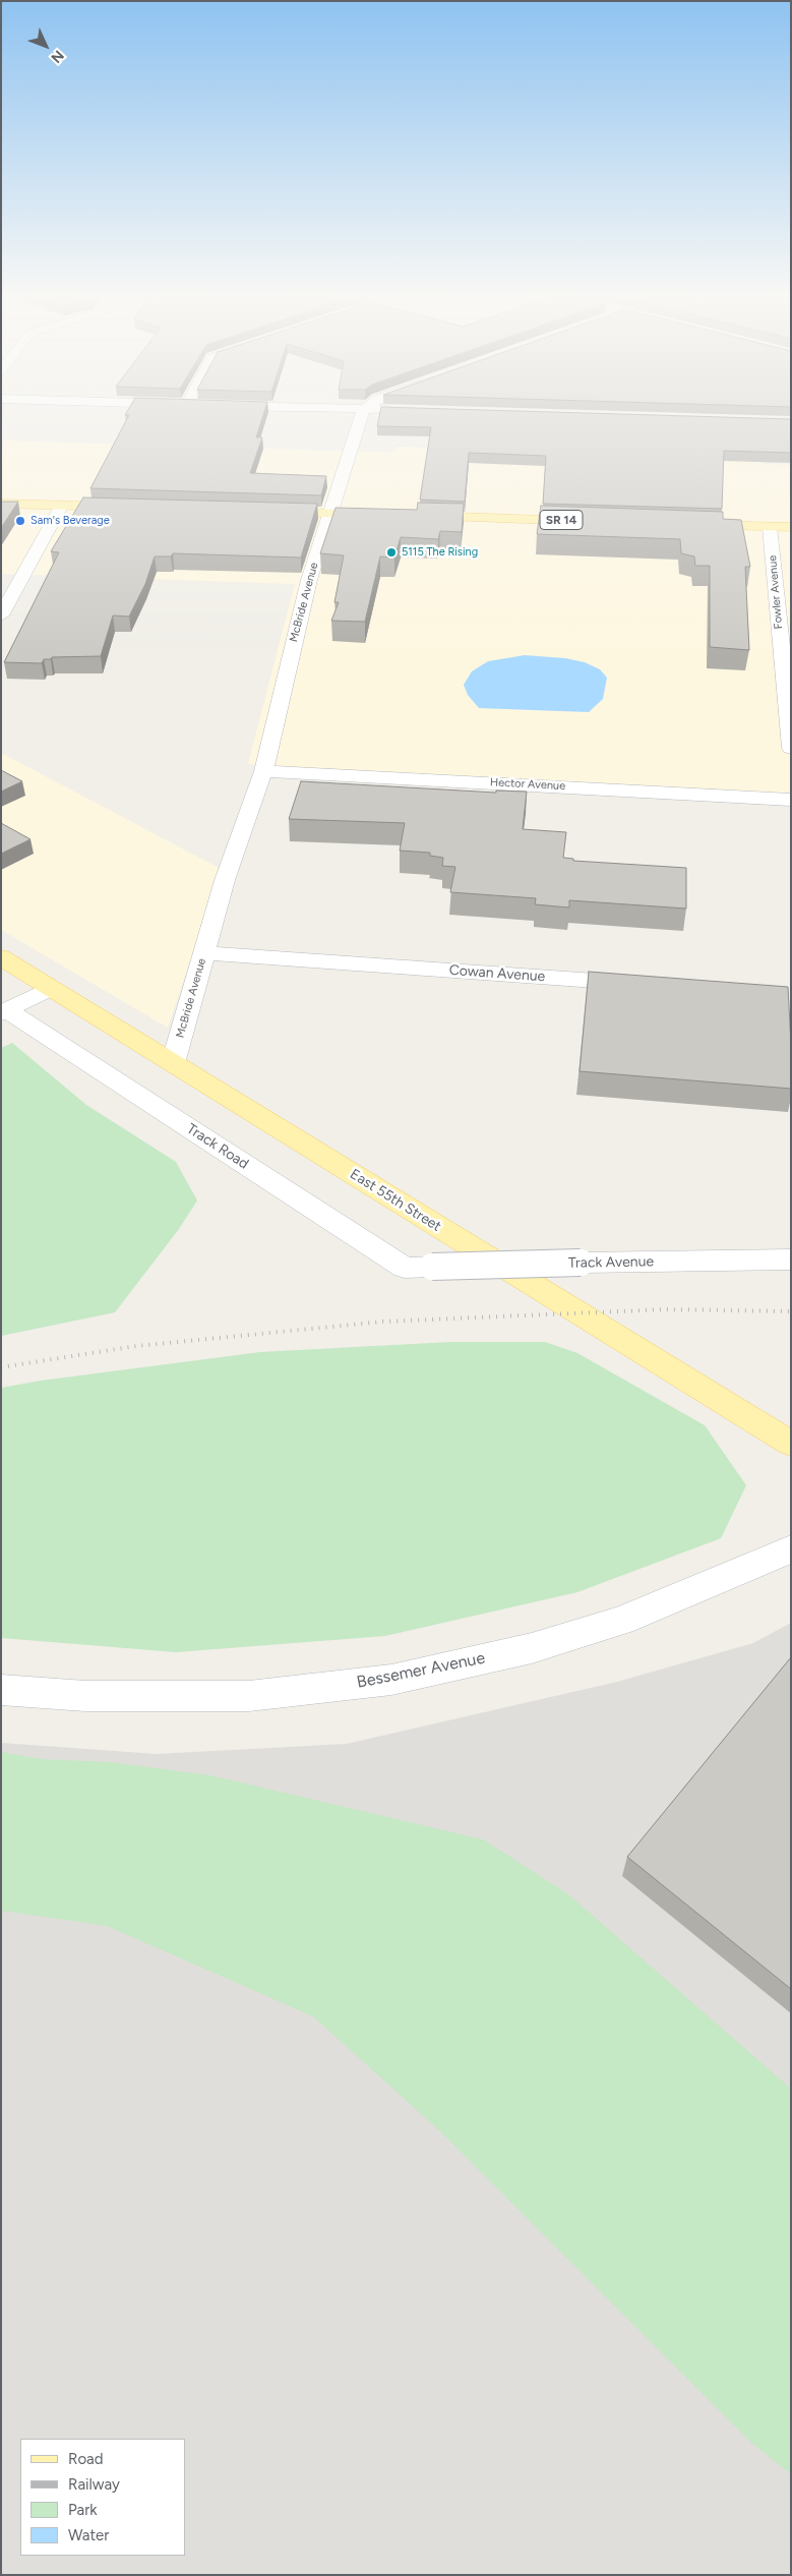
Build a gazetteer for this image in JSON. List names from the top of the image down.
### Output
{
  "streets": {
    "main road": ["SR 14", "East 55th Street"],
    "street": [
      "Fowler Avenue",
      "McBride Avenue",
      "Hector Avenue",
      "Cowan Avenue",
      "Track Road",
      "Track Avenue",
      "Bessemer Avenue"
    ]
  },
  "crossings": [
    ["McBride Avenue", "Hector Avenue"],
    ["McBride Avenue", "Cowan Avenue"],
    ["McBride Avenue", "East 55th Street"],
    ["Track Road", "Track Avenue"]
  ],
  "places": ["Sam's Beverage", "5115 The Rising"],
  "legend": [
    "Road",
    "Railway",
    "Park",
    "Water"
  ],
  "north": "bottom right"
}
